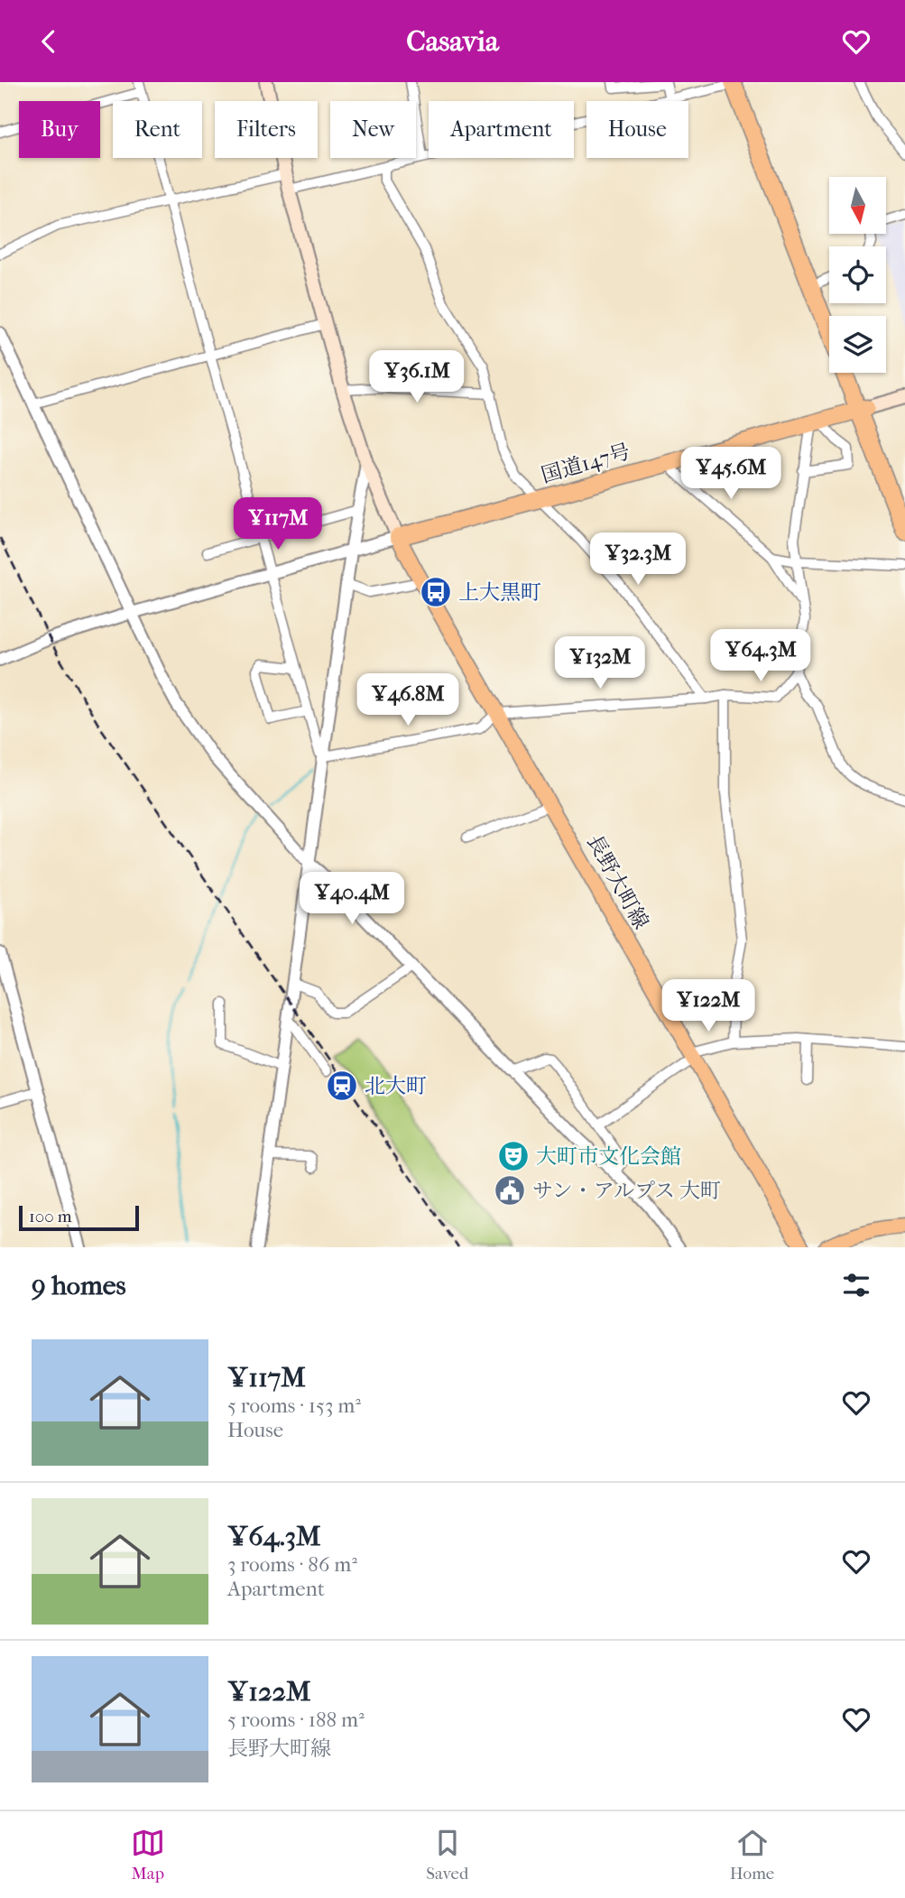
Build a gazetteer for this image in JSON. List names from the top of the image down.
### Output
{
  "streets": {
    "highway": ["国道147号"],
    "main road": ["長野大町線"]
  },
  "crossings": [
    ["国道147号", "長野大町線"]
  ],
  "places": {
    "bus stop": ["上大黒町"],
    "station": ["北大町"],
    "theatre": ["大町市文化会館"],
    "public building": ["サン・アルプス 大町"]
  },
  "scale_bar": "100 m",
  "north": "bottom",
  "page": {
    "header": "Casavia",
    "chip": [
      "Buy",
      "Rent",
      "Filters",
      "New",
      "Apartment",
      "House"
    ],
    "price": [
      "¥36.1M",
      "¥45.6M",
      "¥117M",
      "¥32.3M",
      "¥64.3M",
      "¥132M",
      "¥46.8M",
      "¥40.4M",
      "¥122M"
    ],
    "scale": "100 m",
    "heading": "9 homes",
    "list": [
      {
        "name": "¥117M",
        "note": "5 rooms · 153 m² · House"
      },
      {
        "name": "¥64.3M",
        "note": "3 rooms · 86 m² · Apartment"
      },
      {
        "name": "¥122M",
        "note": "5 rooms · 188 m² · 長野大町線"
      }
    ],
    "tabs": ["Map", "Saved", "Home"]
  }
}
